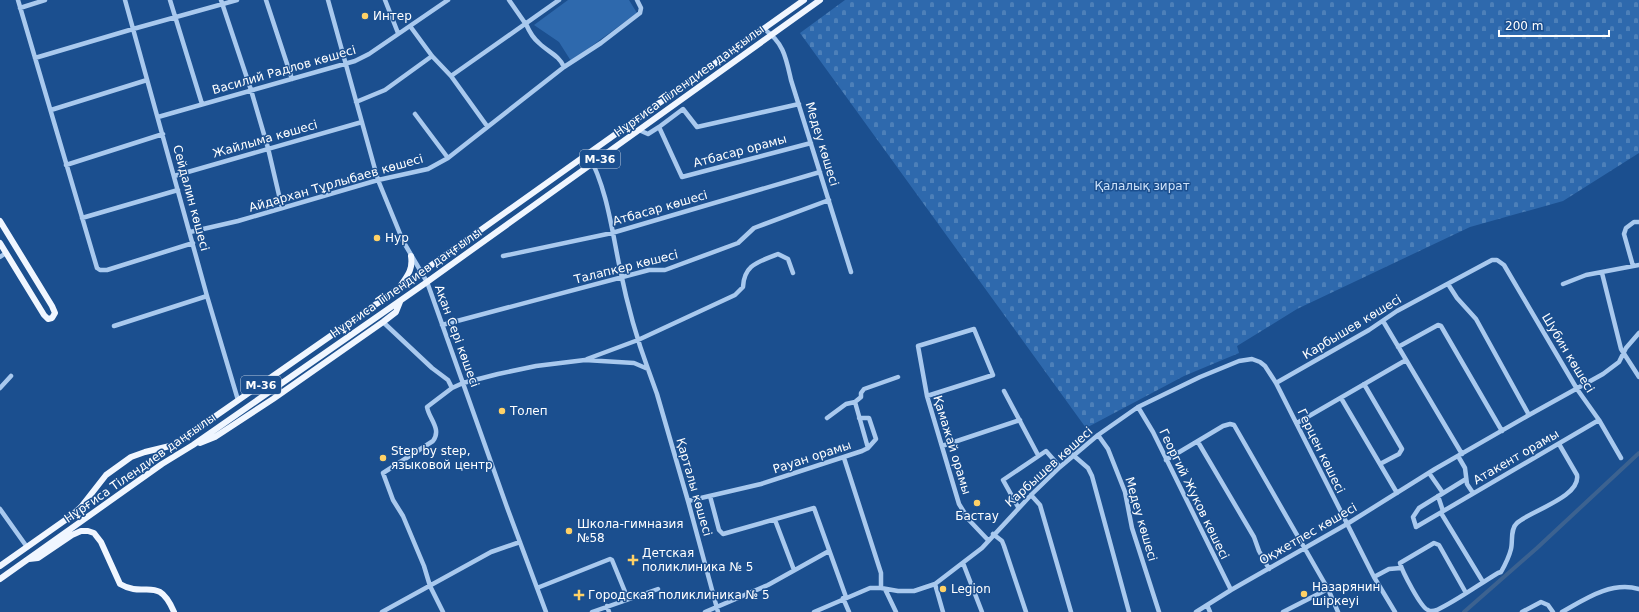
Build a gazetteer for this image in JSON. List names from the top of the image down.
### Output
{
  "streets": {
    "main road": ["Нұрғиса Тілендиев даңғылы", "M-36"],
    "street": [
      "Василий Радлов көшесі",
      "Жайлыма көшесі",
      "Медеу көшесі",
      "Атбасар орамы",
      "Айдархан Тұрлыбаев көшесі",
      "Сейдалин көшесі",
      "Атбасар көшесі",
      "Талапкер көшесі",
      "Карбышев көшесі",
      "Ақан Сері көшесі",
      "Шубин көшесі",
      "Қамажай орамы",
      "Герцен көшесі",
      "Рауан орамы",
      "Атакент орамы",
      "Қарталы көшесі",
      "Георгий Жуков көшесі",
      "Оқжетпес көшесі"
    ]
  },
  "crossings": [
    ["Василий Радлов көшесі", "Сейдалин көшесі"],
    ["Василий Радлов көшесі", "Ақан Сері көшесі"],
    ["Нұрғиса Тілендиев даңғылы", "Медеу көшесі"],
    ["Нұрғиса Тілендиев даңғылы", "Сейдалин көшесі"],
    ["Нұрғиса Тілендиев даңғылы", "Ақан Сері көшесі"],
    ["Нұрғиса Тілендиев даңғылы", "Қарталы көшесі"],
    ["Жайлыма көшесі", "Сейдалин көшесі"],
    ["Жайлыма көшесі", "Ақан Сері көшесі"],
    ["Медеу көшесі", "Атбасар орамы"],
    ["Медеу көшесі", "Атбасар көшесі"],
    ["Медеу көшесі", "Талапкер көшесі"],
    ["Медеу көшесі", "Карбышев көшесі"],
    ["Айдархан Тұрлыбаев көшесі", "Сейдалин көшесі"],
    ["Айдархан Тұрлыбаев көшесі", "Ақан Сері көшесі"],
    ["Атбасар көшесі", "Қарталы көшесі"],
    ["Талапкер көшесі", "Ақан Сері көшесі"],
    ["Талапкер көшесі", "Қарталы көшесі"],
    ["Карбышев көшесі", "Шубин көшесі"],
    ["Карбышев көшесі", "Қамажай орамы"],
    ["Карбышев көшесі", "Герцен көшесі"],
    ["Карбышев көшесі", "Георгий Жуков көшесі"],
    ["Шубин көшесі", "Атакент орамы"],
    ["Шубин көшесі", "Оқжетпес көшесі"],
    ["Герцен көшесі", "Оқжетпес көшесі"],
    ["Рауан орамы", "Қарталы көшесі"],
    ["Георгий Жуков көшесі", "Оқжетпес көшесі"]
  ],
  "parks": ["Қалалық зират"],
  "places": {
    "other": [
      "Интер",
      "Нур",
      "Толеп",
      "Step by step, языковой центр",
      "Бастау",
      "Школа-гимназия №58",
      "Legion",
      "Назарянин шіркеуі"
    ],
    "health": ["Детская поликлиника № 5", "Городская поликлиника № 5"]
  },
  "scale_bar": "200 m"
}
